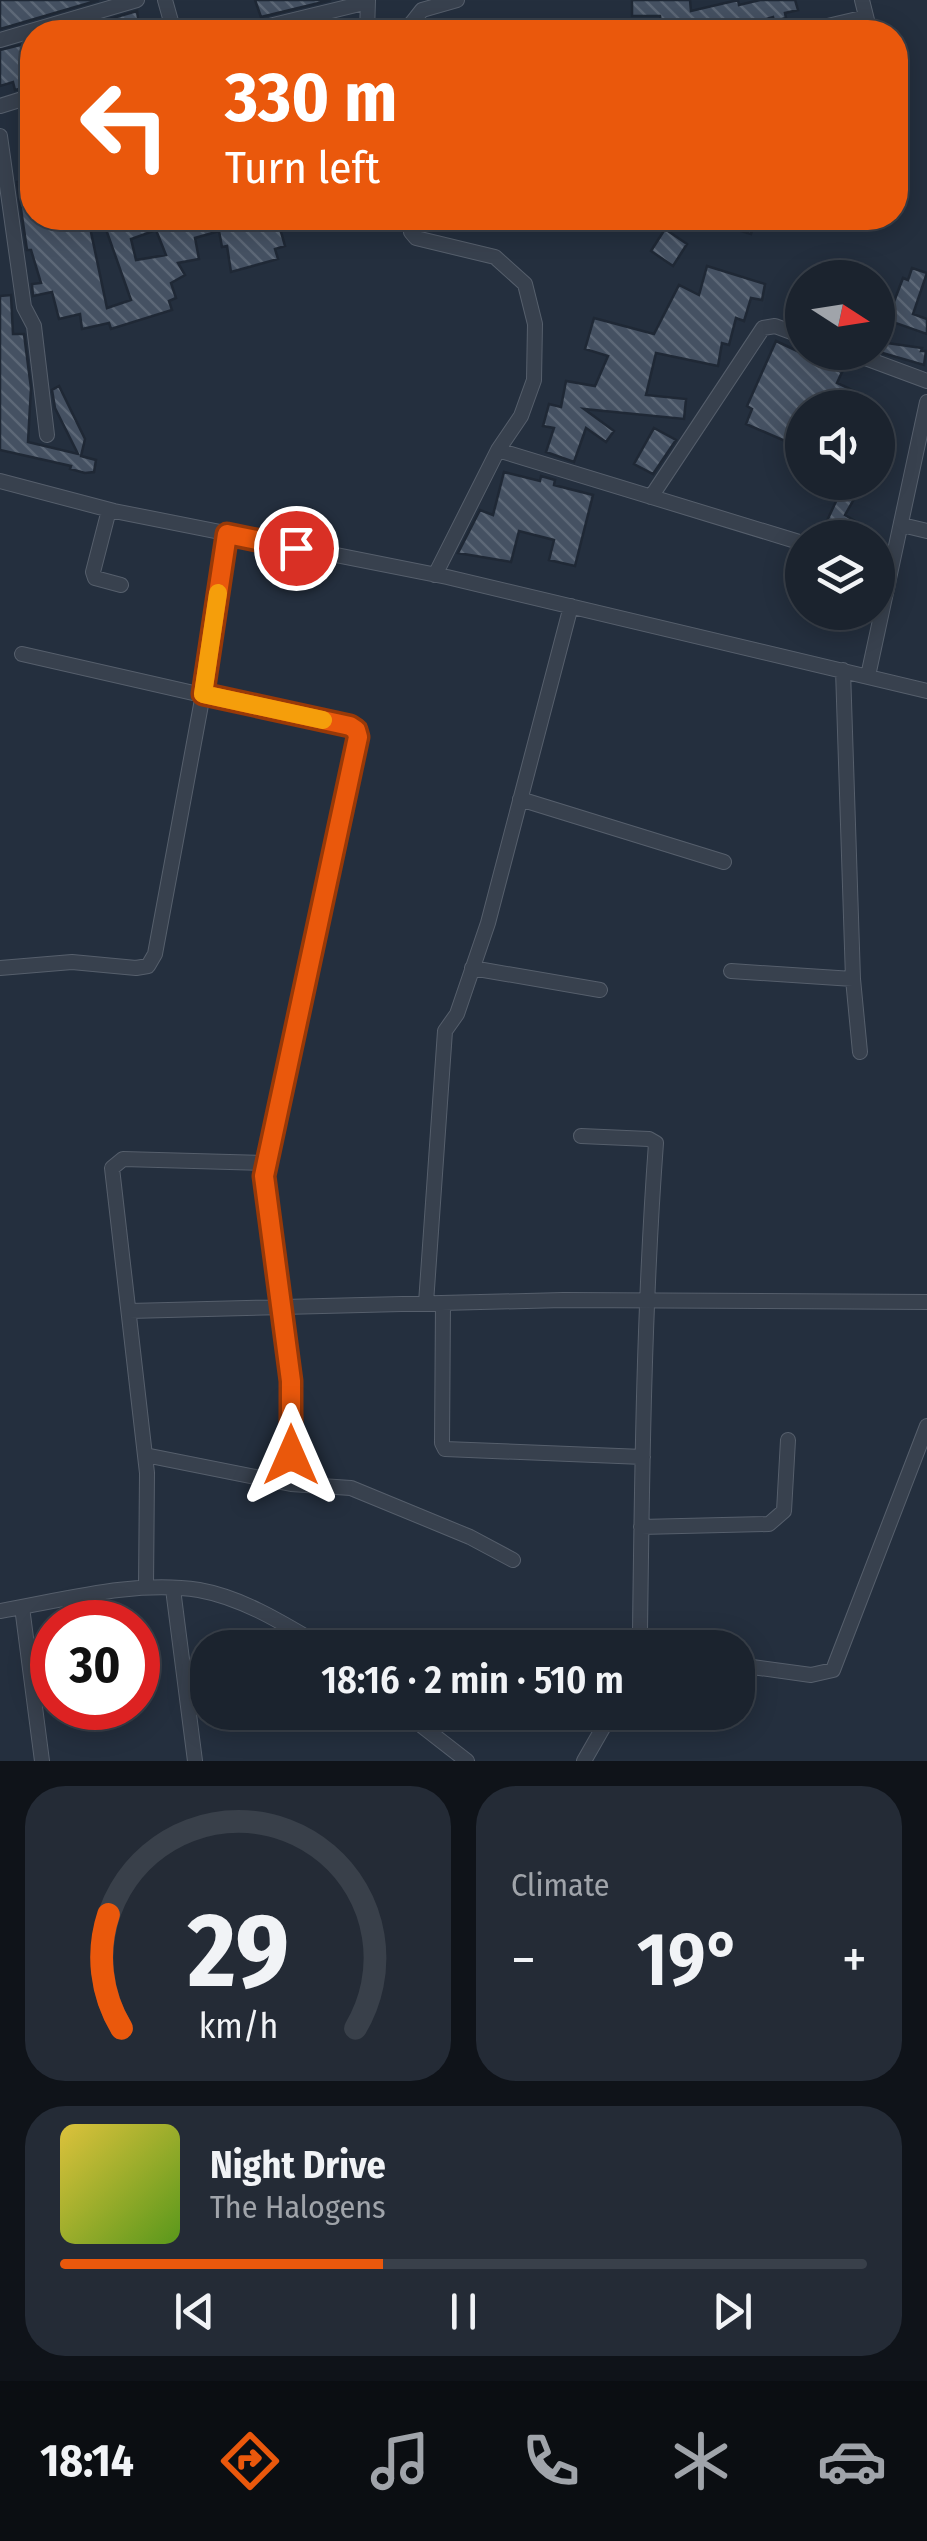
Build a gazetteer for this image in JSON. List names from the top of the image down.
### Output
{
  "north": "right",
  "page": {
    "turn": ["330 m", "Turn left"],
    "limit": "30",
    "trip": "18:16 · 2 min · 510 m",
    "tile": "Climate",
    "heat": ["−", "19°", "+"],
    "song": ["Night Drive", "The Halogens"],
    "tabs": "18:14",
    "gauge": ["29", "km/h"]
  }
}
